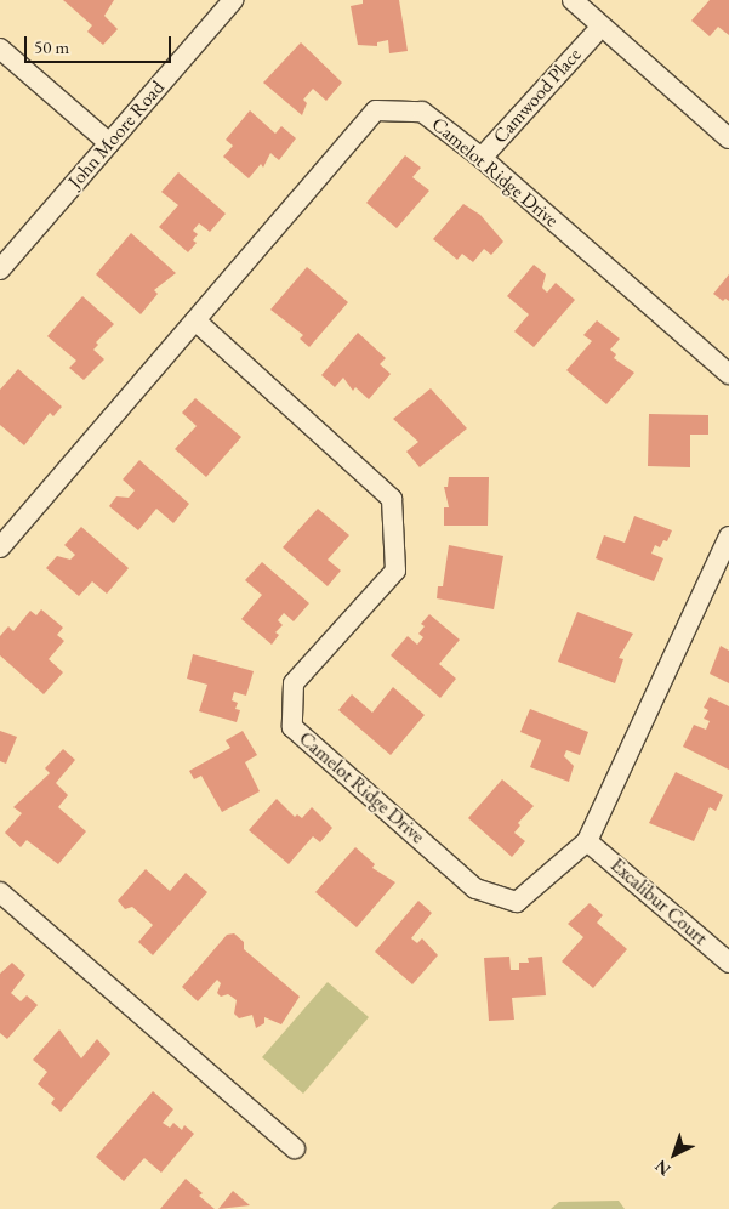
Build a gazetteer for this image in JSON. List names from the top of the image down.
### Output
{
  "streets": {
    "street": [
      "Camwood Place",
      "John Moore Road",
      "Camelot Ridge Drive",
      "Excalibur Court"
    ]
  },
  "crossings": [
    ["Camwood Place", "Camelot Ridge Drive"],
    ["Camelot Ridge Drive", "Excalibur Court"]
  ],
  "scale_bar": "50 m",
  "north": "bottom left"
}
